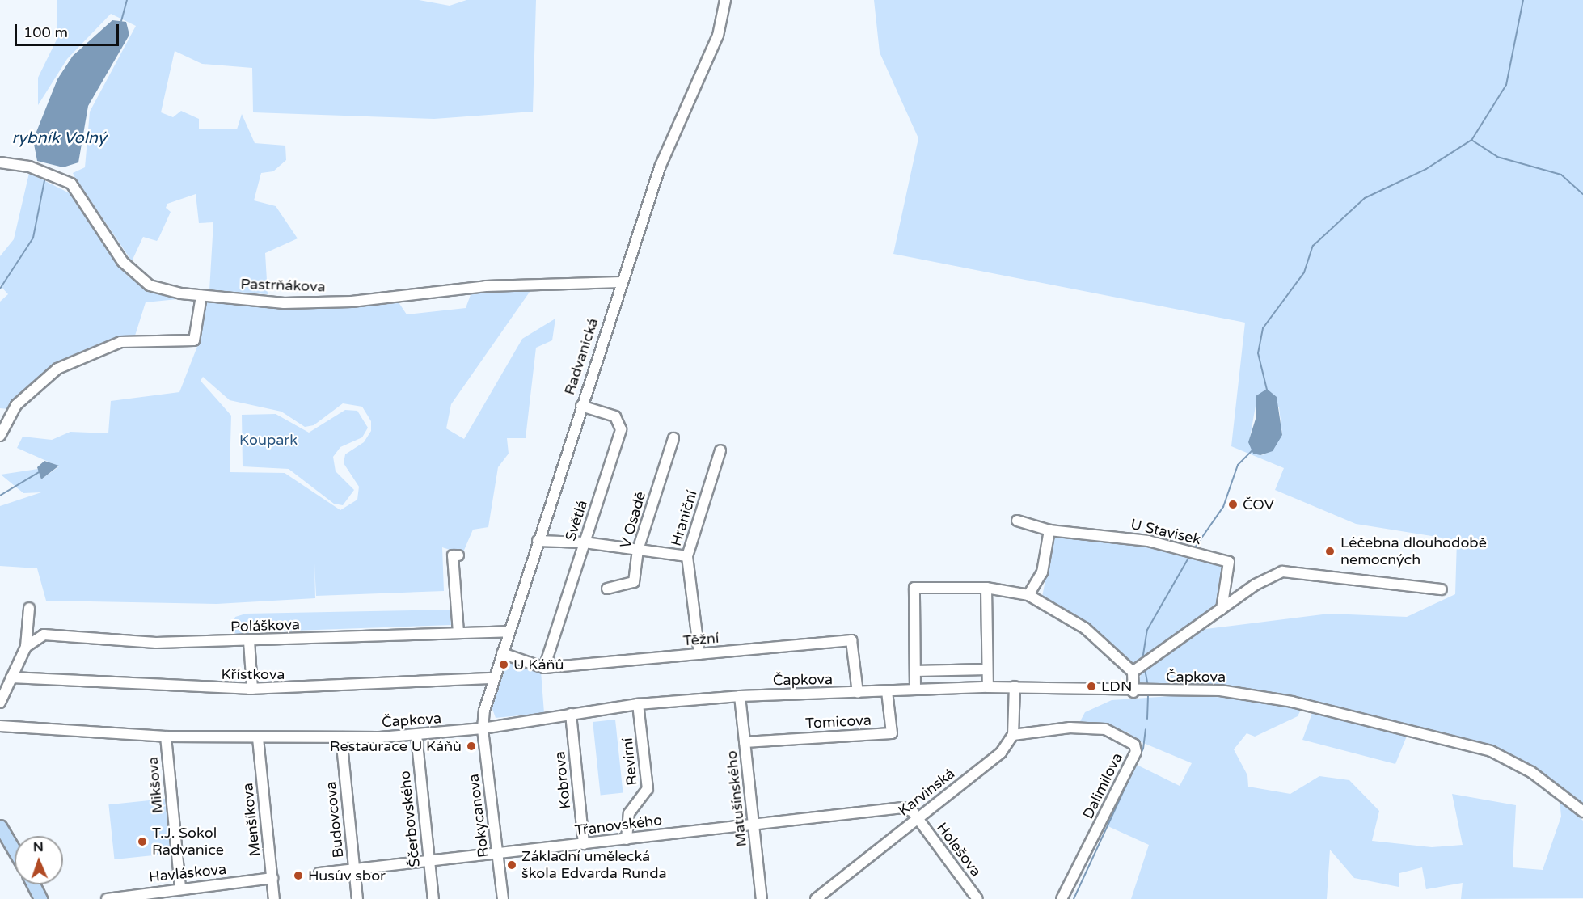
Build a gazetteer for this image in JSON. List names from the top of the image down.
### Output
{
  "streets": {
    "street": [
      "Pastrňákova",
      "Radvanická",
      "Hraniční",
      "V Osadě",
      "Světlá",
      "U Stavisek",
      "Poláškova",
      "Těžní",
      "Křístkova",
      "Čapkova",
      "Tomicova",
      "Revírní",
      "Kobrova",
      "Mikšova",
      "Dalimilova",
      "Karvinská",
      "Matušínského",
      "Rokycanova",
      "Ščerbovského",
      "Menšíkova",
      "Budovcova",
      "Třanovského",
      "Holešova",
      "Havláskova"
    ]
  },
  "crossings": [
    ["Pastrňákova", "Radvanická"],
    ["Radvanická", "Světlá"],
    ["Radvanická", "Poláškova"],
    ["Radvanická", "Těžní"],
    ["Radvanická", "Křístkova"],
    ["Radvanická", "Čapkova"],
    ["Radvanická", "Rokycanova"],
    ["Hraniční", "Těžní"],
    ["Světlá", "Těžní"],
    ["Těžní", "Čapkova"],
    ["Čapkova", "Tomicova"],
    ["Čapkova", "Revírní"],
    ["Čapkova", "Kobrova"],
    ["Čapkova", "Mikšova"],
    ["Čapkova", "Matušínského"],
    ["Čapkova", "Rokycanova"],
    ["Čapkova", "Ščerbovského"],
    ["Čapkova", "Menšíkova"],
    ["Čapkova", "Budovcova"],
    ["Tomicova", "Matušínského"],
    ["Revírní", "Třanovského"],
    ["Kobrova", "Třanovského"],
    ["Mikšova", "Havláskova"],
    ["Dalimilova", "Karvinská"],
    ["Karvinská", "Třanovského"],
    ["Karvinská", "Holešova"],
    ["Matušínského", "Třanovského"],
    ["Rokycanova", "Třanovského"],
    ["Ščerbovského", "Třanovského"],
    ["Menšíkova", "Havláskova"],
    ["Budovcova", "Třanovského"],
    ["Třanovského", "Holešova"]
  ],
  "water": ["rybník Volný"],
  "parks": ["Koupark"],
  "places": [
    "ČOV",
    "Léčebna dlouhodobě nemocných",
    "U Káňů",
    "LDN",
    "Restaurace U Káňů",
    "T.J. Sokol Radvanice",
    "Základní umělecká škola Edvarda Runda",
    "Husův sbor"
  ],
  "scale_bar": "100 m",
  "north": "top"
}
